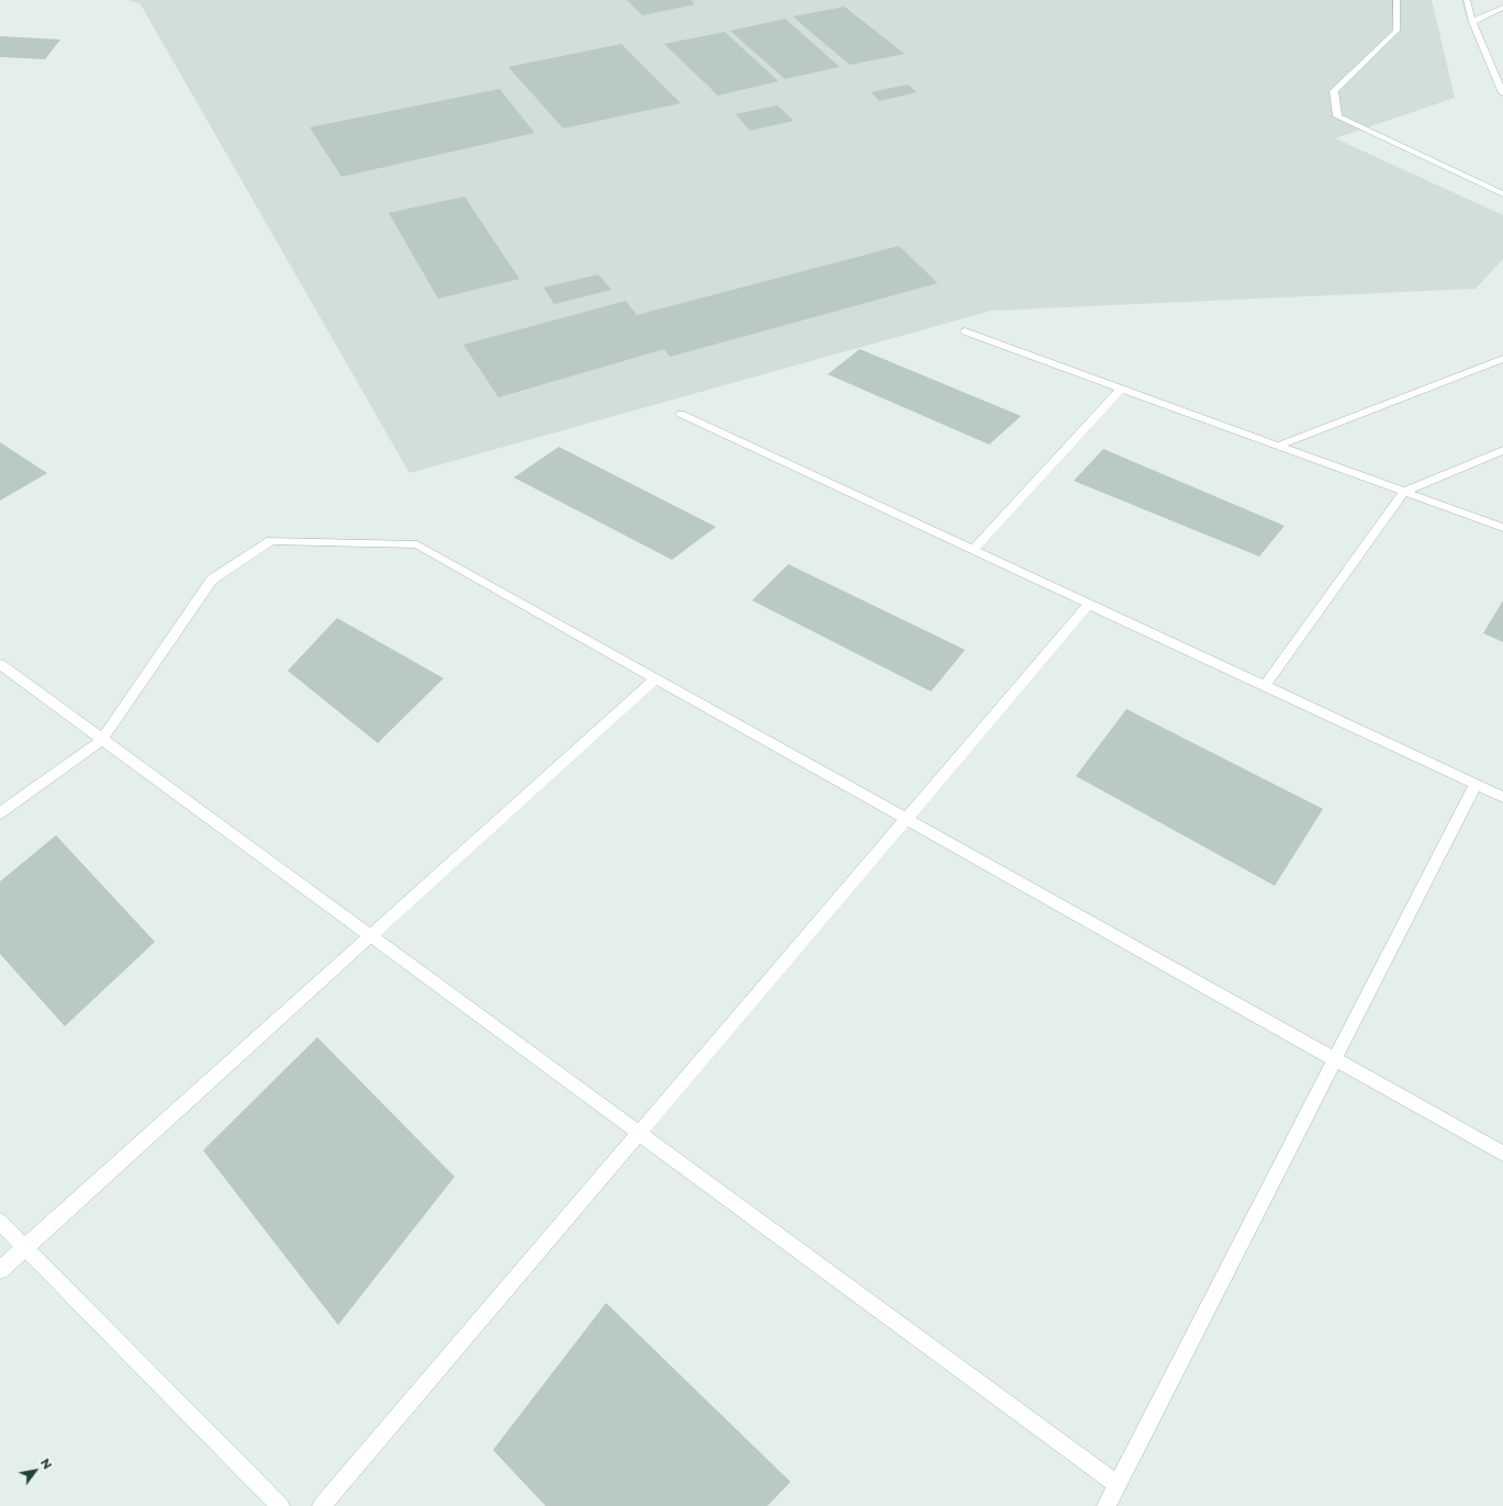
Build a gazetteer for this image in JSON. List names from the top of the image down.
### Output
{
  "north": "top right"
}
